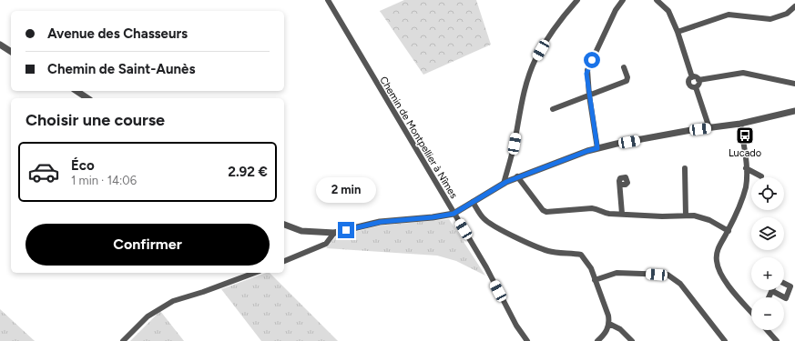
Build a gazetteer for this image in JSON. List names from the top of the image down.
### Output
{
  "streets": {
    "street": ["Chemin de Montpellier à Nîmes"]
  },
  "places": {
    "bus stop": ["Lucado"]
  },
  "page": {
    "banner": ["Avenue des Chasseurs", "Chemin de Saint-Aunès"],
    "heading": "Choisir une course",
    "list": [
      {
        "name": "Éco",
        "note": "1 min · 14:06",
        "value": "2.92 €"
      }
    ],
    "map_buttons": ["+", "−"],
    "bubble": "2 min",
    "buttons": "Confirmer"
  }
}
